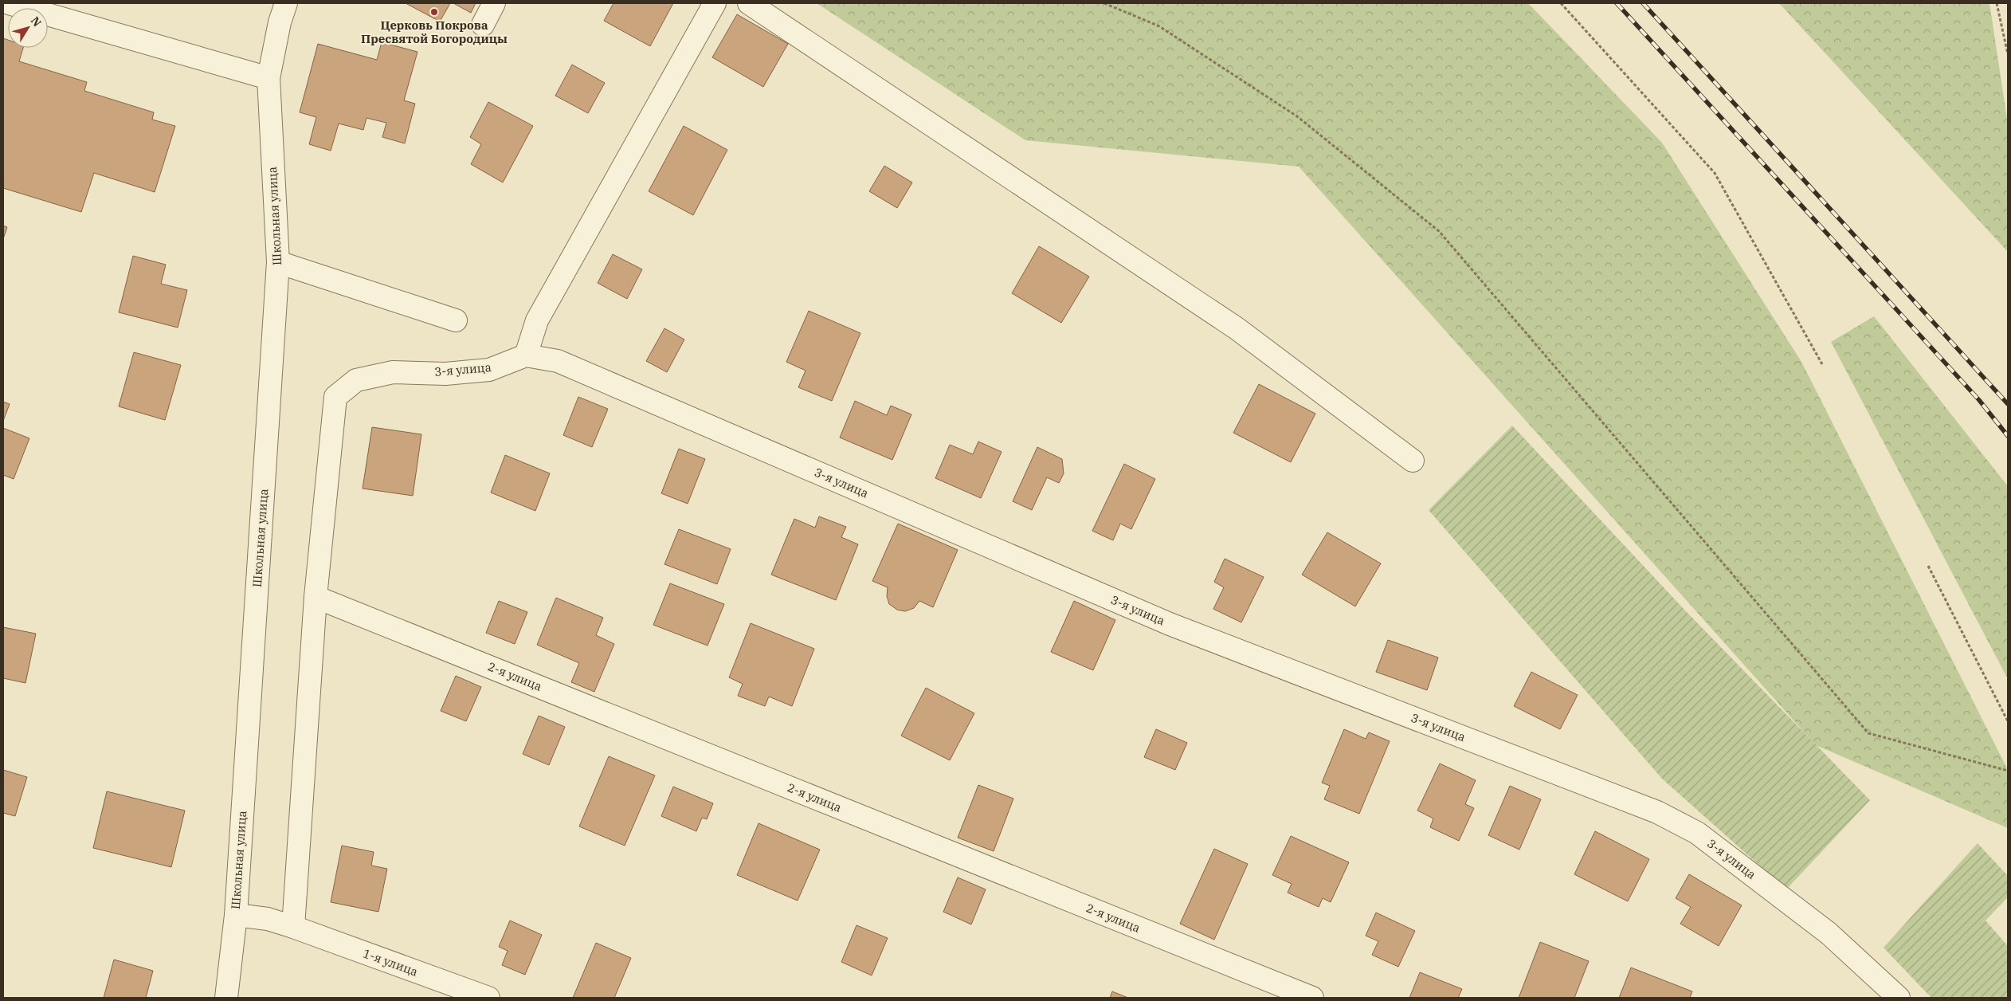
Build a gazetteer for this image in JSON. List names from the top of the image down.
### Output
{
  "streets": {
    "street": [
      "Школьная улица",
      "3-я улица",
      "2-я улица",
      "1-я улица"
    ]
  },
  "crossings": [
    ["Школьная улица", "1-я улица"],
    ["3-я улица", "2-я улица"]
  ],
  "places": ["Церковь Покрова Пресвятой Богородицы"],
  "north": "top right"
}
